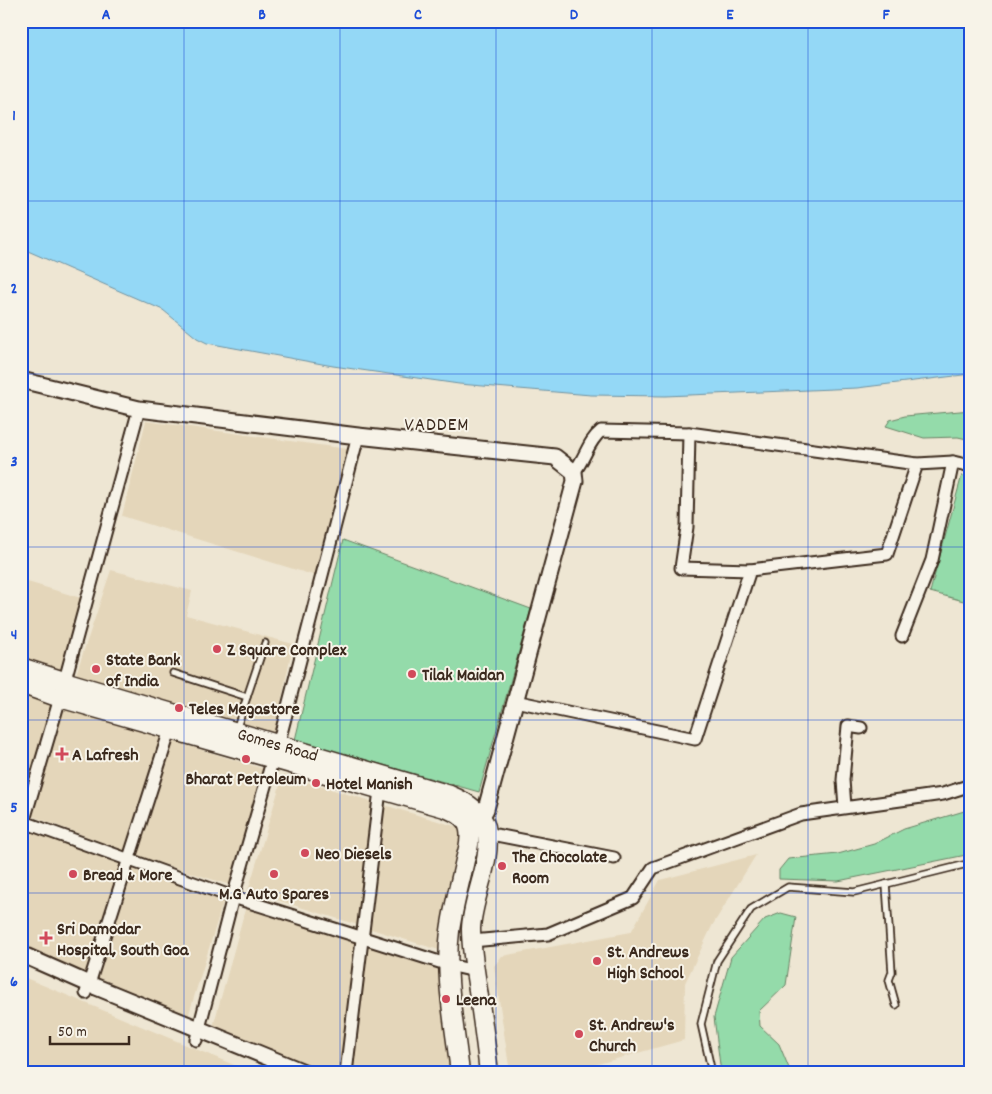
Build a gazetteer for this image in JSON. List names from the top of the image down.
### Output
{
  "streets": {
    "main road": ["Gomes Road"]
  },
  "districts": ["VADDEM"],
  "places": {
    "other": [
      "Z Square Complex",
      "State Bank of India",
      "Tilak Maidan",
      "Teles Megastore",
      "Bharat Petroleum",
      "Hotel Manish",
      "Neo Diesels",
      "The Chocolate Room",
      "Bread & More",
      "M.G Auto Spares",
      "St. Andrews High School",
      "Leena",
      "St. Andrew's Church"
    ],
    "health": ["A Lafresh", "Sri Damodar Hospital, South Goa"]
  },
  "scale_bar": "50 m",
  "grid": {
    "columns": [
      "A",
      "B",
      "C",
      "D",
      "E",
      "F"
    ],
    "rows": [
      "1",
      "2",
      "3",
      "4",
      "5",
      "6"
    ]
  }
}
